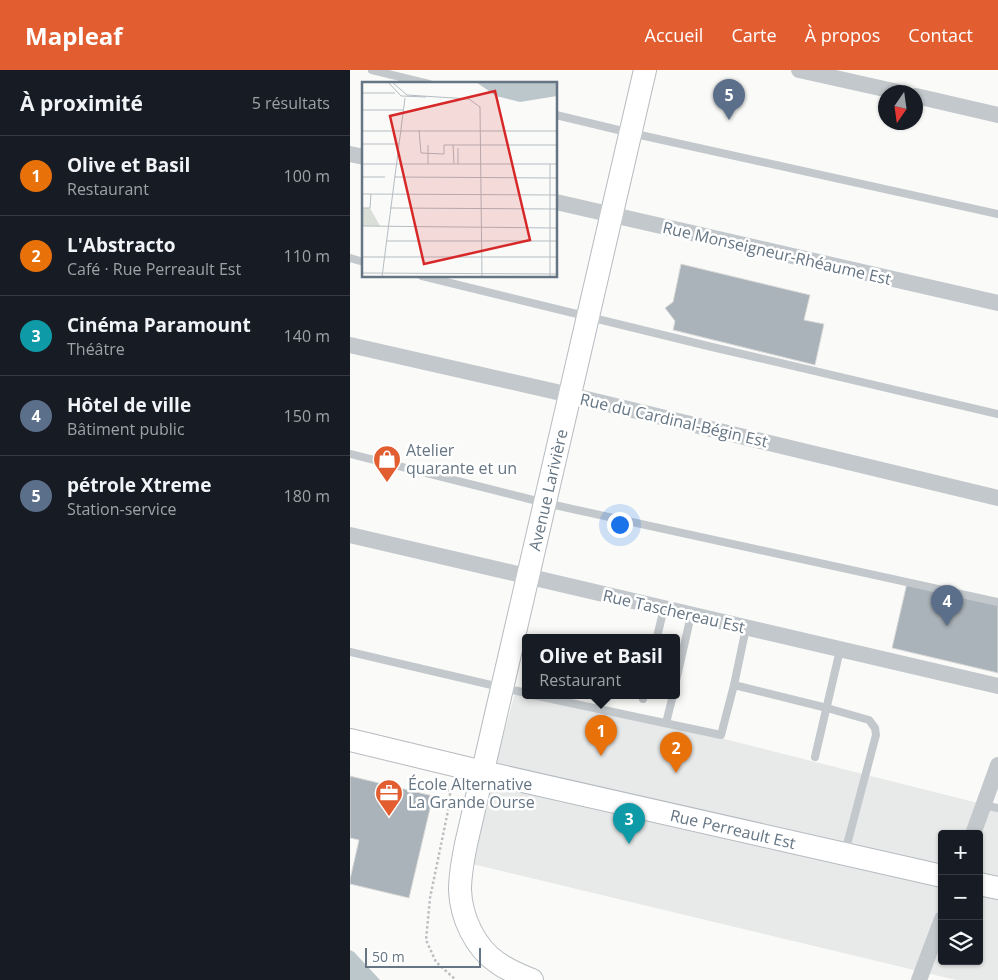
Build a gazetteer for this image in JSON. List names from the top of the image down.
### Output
{
  "streets": {
    "main road": ["Avenue Larivière", "Rue Perreault Est"],
    "street": ["Rue Monseigneur-Rhéaume Est", "Rue du Cardinal-Bégin Est", "Rue Taschereau Est"]
  },
  "crossings": [
    ["Rue Monseigneur-Rhéaume Est", "Avenue Larivière"],
    ["Rue du Cardinal-Bégin Est", "Avenue Larivière"],
    ["Avenue Larivière", "Rue Taschereau Est"],
    ["Avenue Larivière", "Rue Perreault Est"]
  ],
  "places": {
    "shop": ["Atelier quarante et un"],
    "office": ["École Alternative La Grande Ourse"]
  },
  "scale_bar": "50 m",
  "north": "bottom",
  "page": {
    "header": "Mapleaf",
    "nav": [
      "Accueil",
      "Carte",
      "À propos",
      "Contact"
    ],
    "heading": ["À proximité", "5 résultats"],
    "pins": [
      "5",
      "4",
      "1",
      "2",
      "3"
    ],
    "list": [
      {
        "mark": "1",
        "name": "Olive et Basil",
        "note": "Restaurant",
        "value": "100 m"
      },
      {
        "mark": "2",
        "name": "L'Abstracto",
        "note": "Café · Rue Perreault Est",
        "value": "110 m"
      },
      {
        "mark": "3",
        "name": "Cinéma Paramount",
        "note": "Théâtre",
        "value": "140 m"
      },
      {
        "mark": "4",
        "name": "Hôtel de ville",
        "note": "Bâtiment public",
        "value": "150 m"
      },
      {
        "mark": "5",
        "name": "pétrole Xtreme",
        "note": "Station-service",
        "value": "180 m"
      }
    ],
    "popup": ["Olive et Basil", "Restaurant"],
    "map_buttons": ["+", "−"],
    "scale": "50 m"
  }
}
